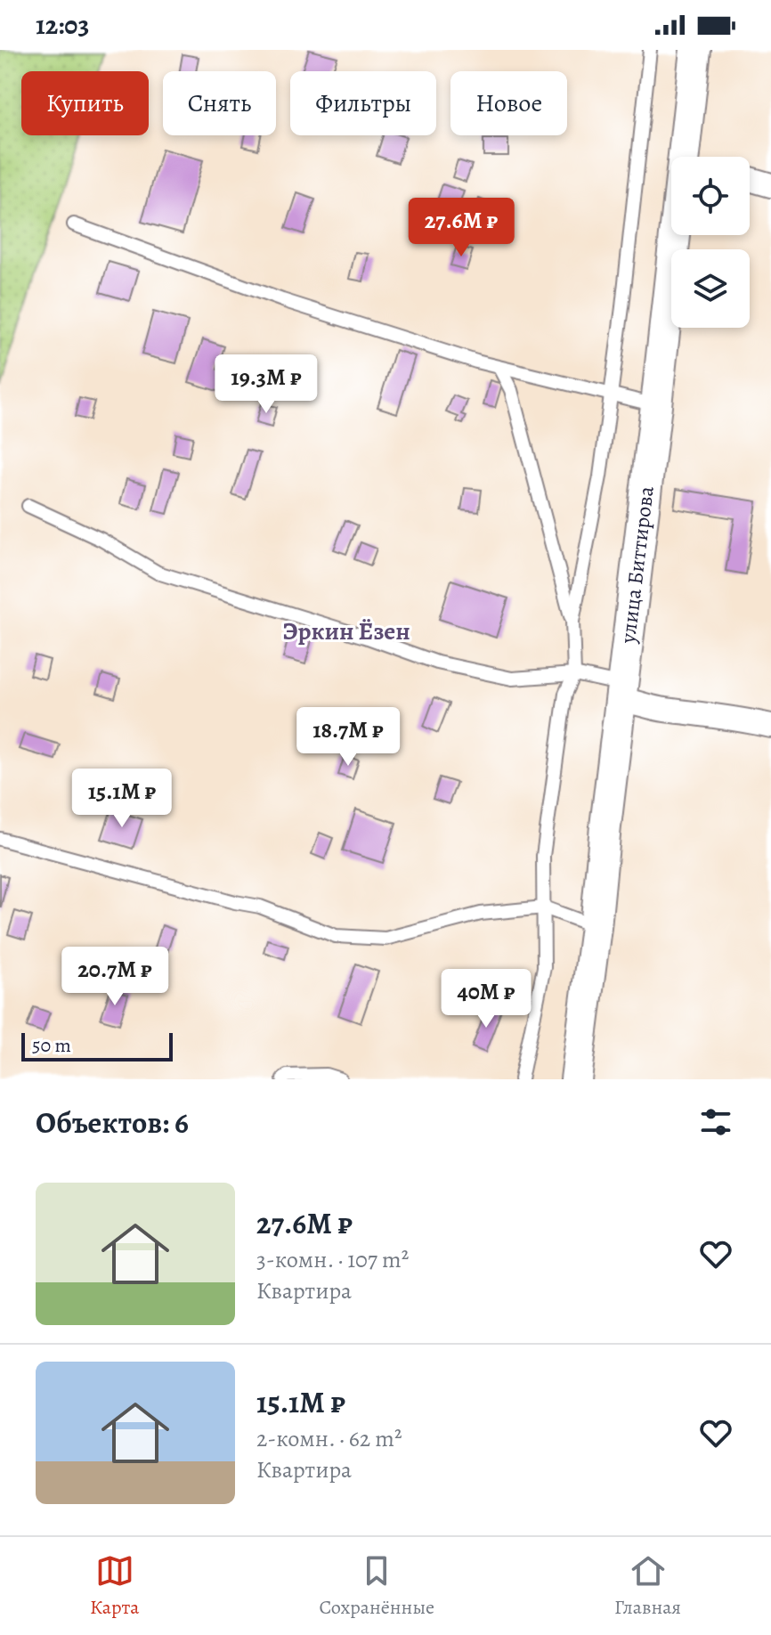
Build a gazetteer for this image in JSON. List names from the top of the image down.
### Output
{
  "streets": {
    "street": ["улица Биттирова"]
  },
  "districts": ["Эркин Ёзен"],
  "scale_bar": "50 m",
  "page": {
    "status": "12:03",
    "chip": [
      "Купить",
      "Снять",
      "Фильтры",
      "Новое"
    ],
    "price": [
      "27.6M ₽",
      "19.3M ₽",
      "18.7M ₽",
      "15.1M ₽",
      "20.7M ₽",
      "40M ₽"
    ],
    "scale": "50 m",
    "heading": "Объектов: 6",
    "list": [
      {
        "name": "27.6M ₽",
        "note": "3-комн. · 107 m² · Квартира"
      },
      {
        "name": "15.1M ₽",
        "note": "2-комн. · 62 m² · Квартира"
      }
    ],
    "tabs": ["Карта", "Сохранённые", "Главная"]
  }
}
